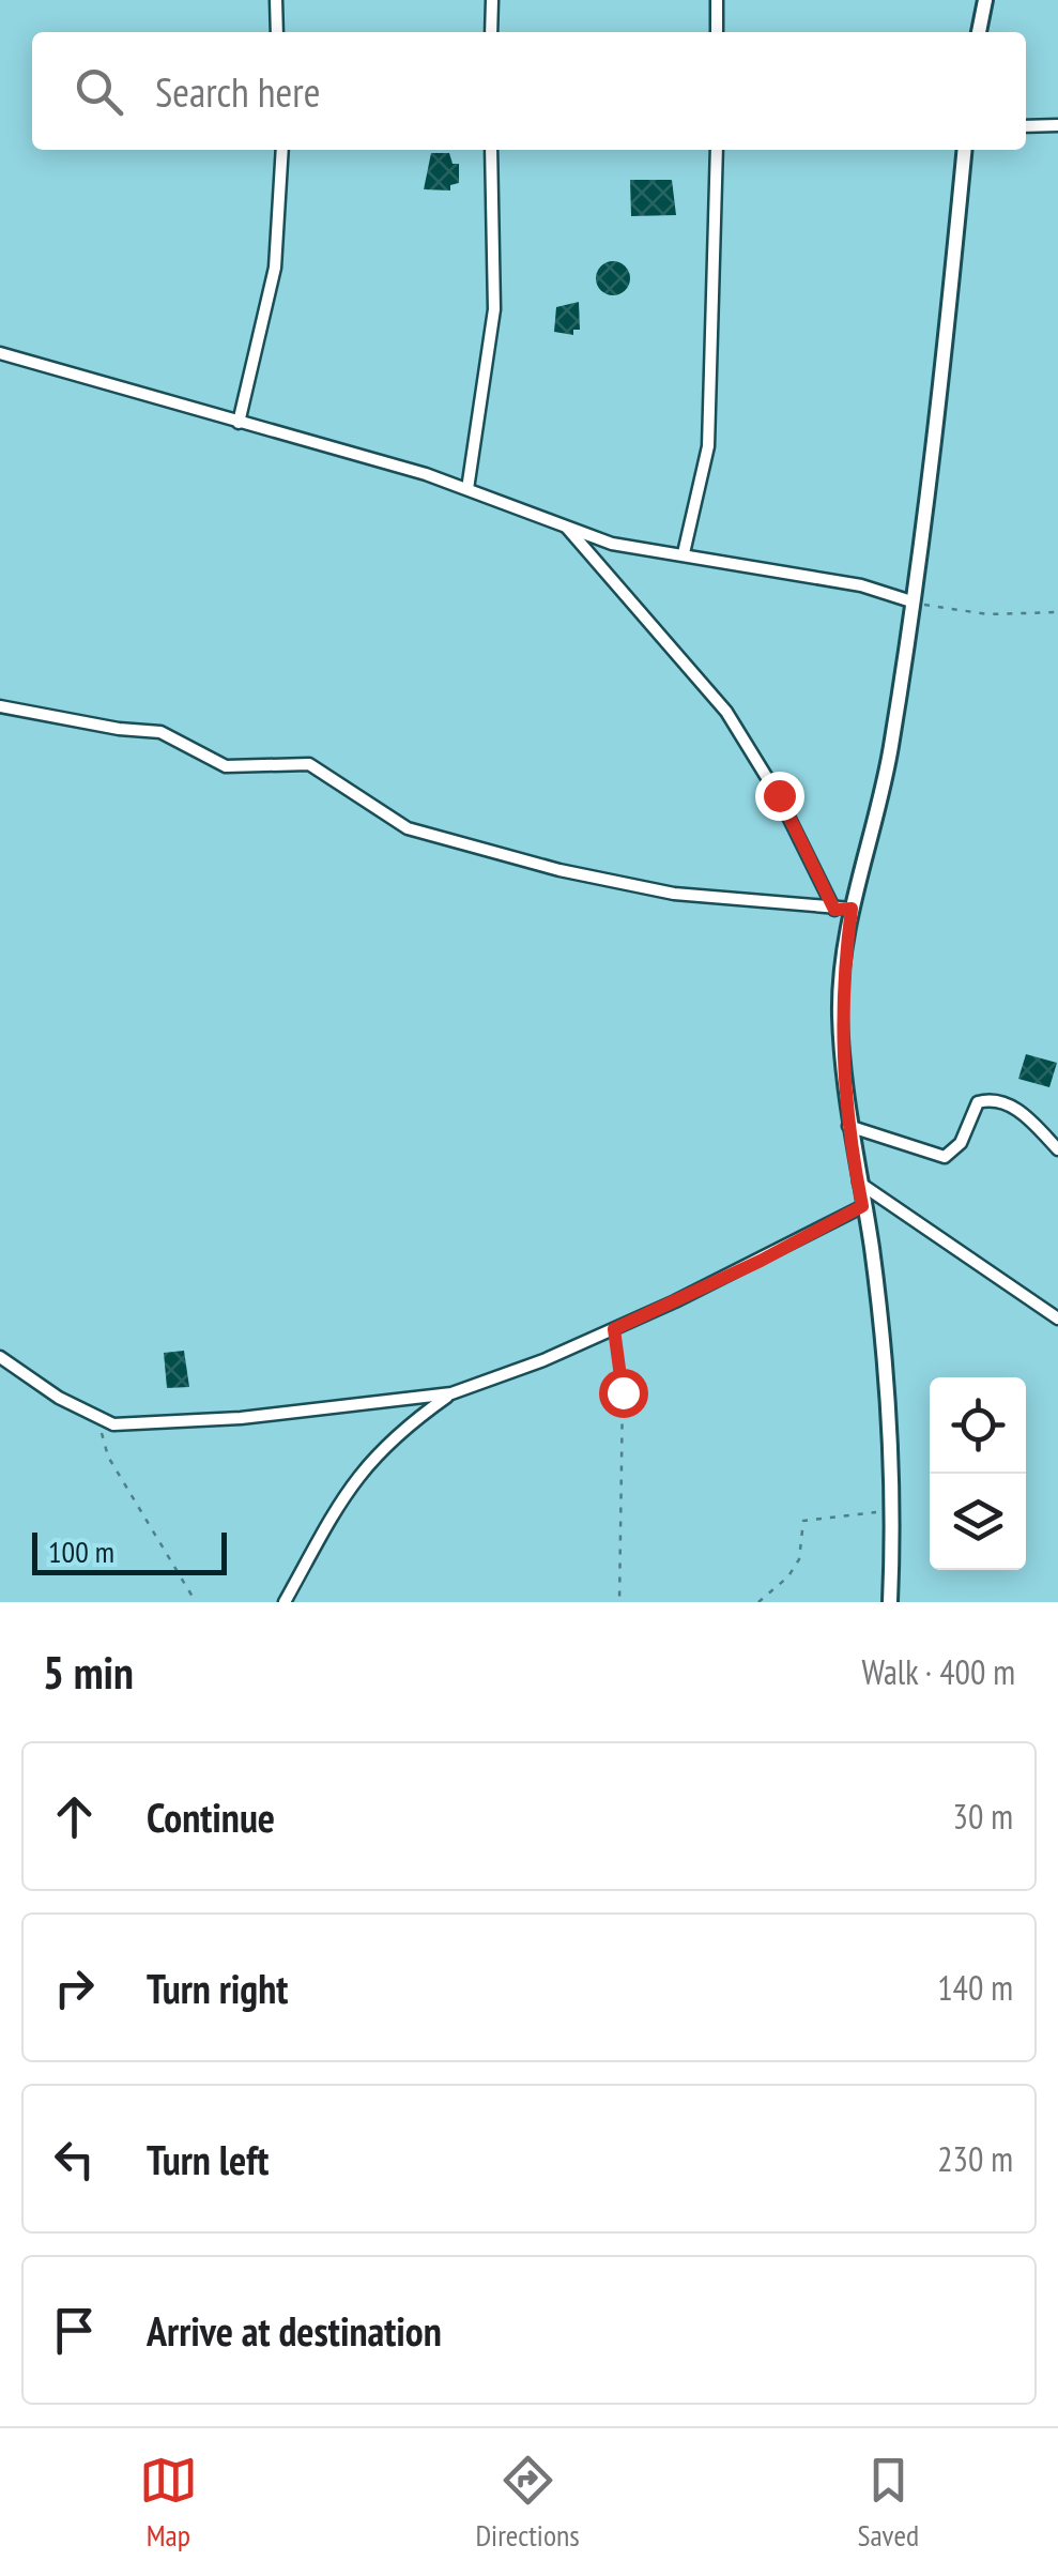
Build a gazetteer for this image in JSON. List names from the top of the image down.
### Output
{
  "scale_bar": "100 m",
  "page": {
    "search": "Search here",
    "scale": "100 m",
    "heading": ["5 min", "Walk · 400 m"],
    "list": [
      ["Continue", "30 m"],
      ["Turn right", "140 m"],
      ["Turn left", "230 m"],
      "Arrive at destination"
    ],
    "nav": ["Map", "Directions", "Saved"]
  }
}
